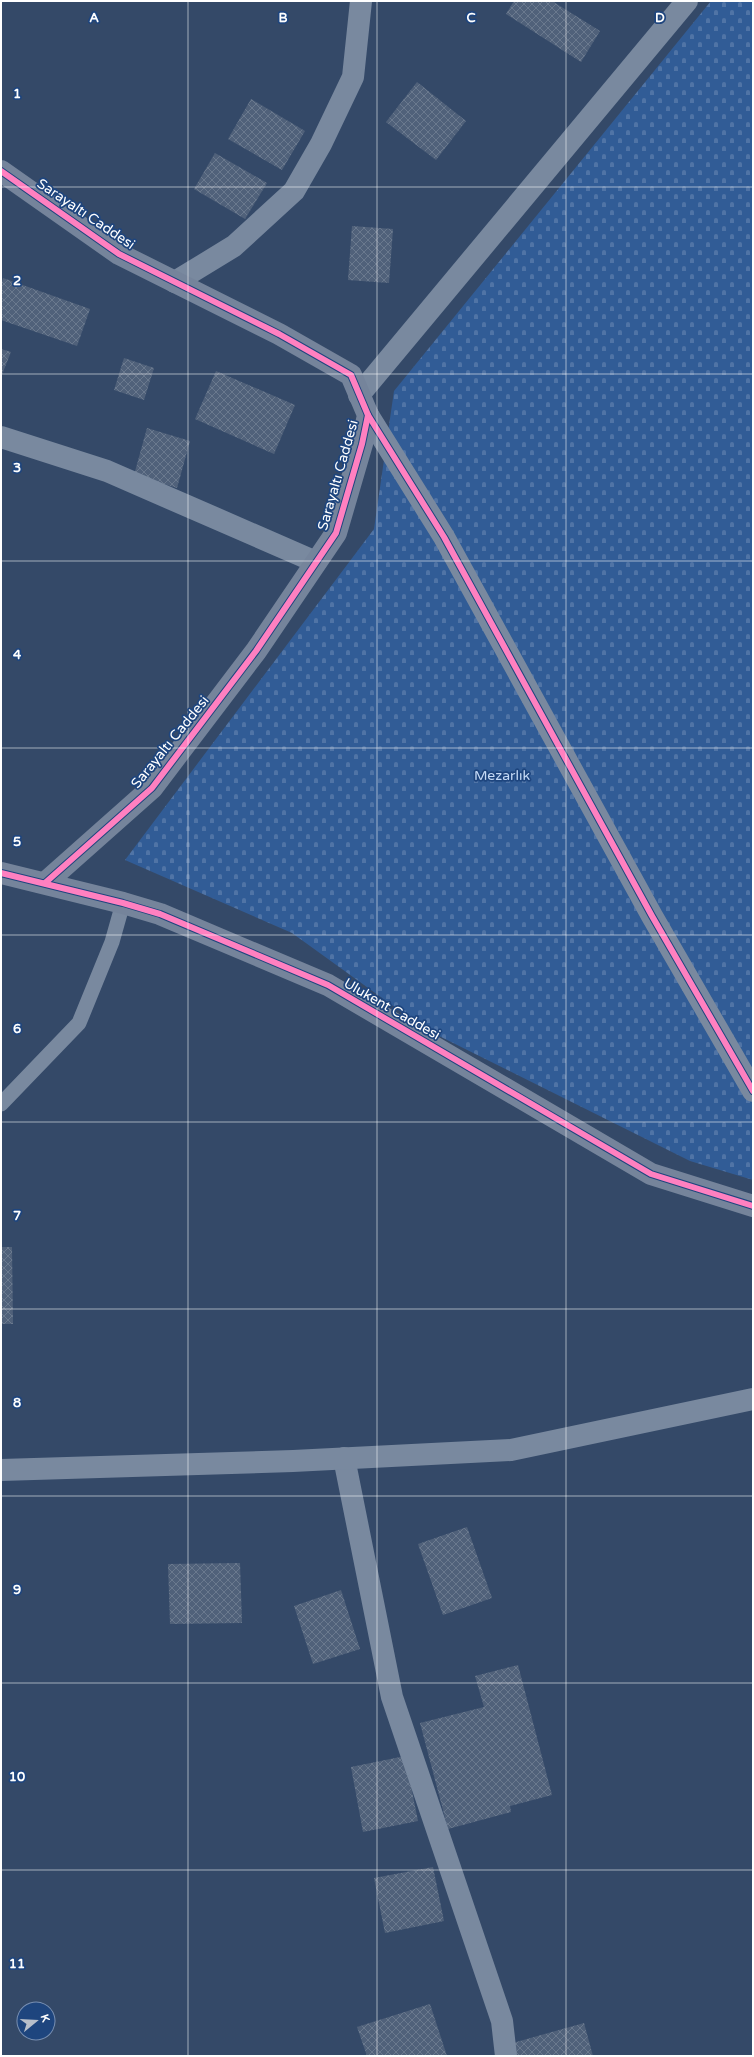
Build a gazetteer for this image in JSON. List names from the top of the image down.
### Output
{
  "streets": {
    "street": ["Sarayaltı Caddesi", "Ulukent Caddesi"]
  },
  "crossings": [
    ["Sarayaltı Caddesi", "Ulukent Caddesi"]
  ],
  "parks": ["Mezarlık"],
  "north": "right",
  "grid": {
    "columns": [
      "A",
      "B",
      "C",
      "D"
    ],
    "rows": [
      "1",
      "2",
      "3",
      "4",
      "5",
      "6",
      "7",
      "8",
      "9",
      "10",
      "11"
    ]
  }
}
